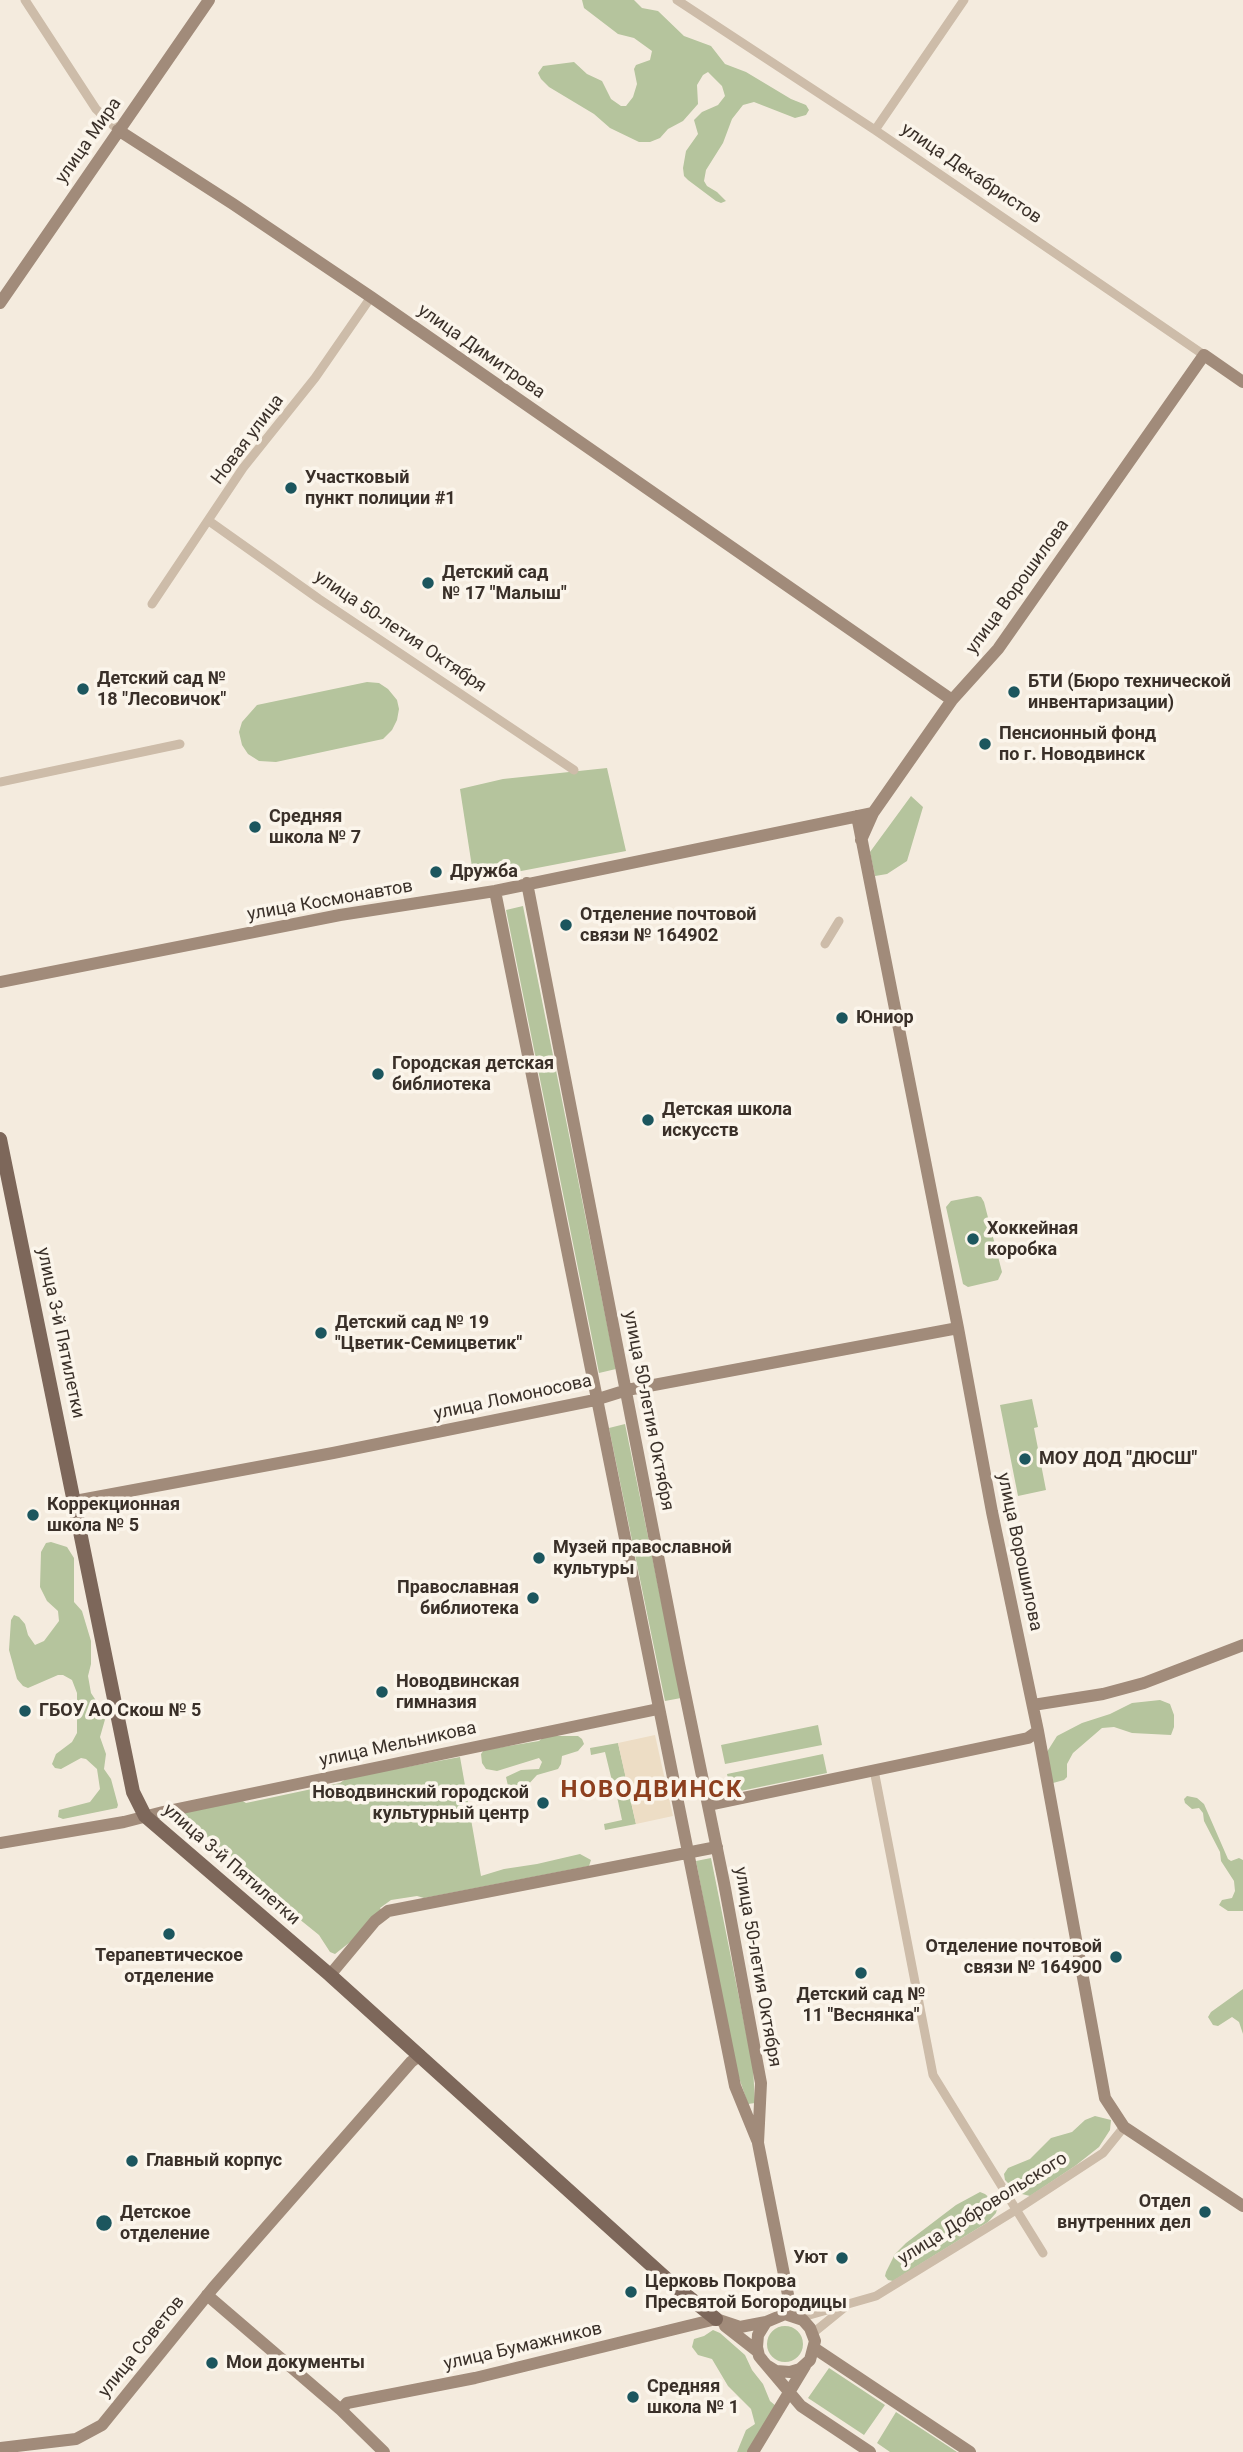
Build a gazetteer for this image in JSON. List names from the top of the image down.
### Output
{
  "streets": {
    "main road": [
      "улица Мира",
      "улица Декабристов",
      "улица Димитрова",
      "улица Ворошилова",
      "улица 50-летия Октября",
      "улица Космонавтов",
      "улица 3-й Пятилетки",
      "улица Ломоносова",
      "улица Мельникова",
      "улица Советов",
      "улица Бумажников"
    ],
    "street": ["Новая улица", "улица Добровольского"]
  },
  "crossings": [
    ["улица Мира", "улица Димитрова"],
    ["улица Декабристов", "улица Ворошилова"],
    ["улица Димитрова", "Новая улица"],
    ["улица Димитрова", "улица Ворошилова"],
    ["Новая улица", "улица 50-летия Октября"],
    ["улица Ворошилова", "улица Космонавтов"],
    ["улица Ворошилова", "улица Ломоносова"],
    ["улица Ворошилова", "улица Добровольского"],
    ["улица 50-летия Октября", "улица Космонавтов"],
    ["улица 50-летия Октября", "улица Ломоносова"],
    ["улица 50-летия Октября", "улица Добровольского"],
    ["улица 3-й Пятилетки", "улица Ломоносова"],
    ["улица 3-й Пятилетки", "улица Мельникова"],
    ["улица 3-й Пятилетки", "улица Бумажников"],
    ["улица Советов", "улица Бумажников"]
  ],
  "districts": ["НОВОДВИНСК"],
  "places": [
    "Участковый пункт полиции #1",
    "Детский сад № 17 \"Малыш\"",
    "Детский сад № 18 \"Лесовичок\"",
    "БТИ (Бюро технической инвентаризации)",
    "Пенсионный фонд по г. Новодвинск",
    "Средняя школа № 7",
    "Дружба",
    "Отделение почтовой связи № 164902",
    "Юниор",
    "Городская детская библиотека",
    "Детская школа искусств",
    "Хоккейная коробка",
    "Детский сад № 19 \"Цветик-Семицветик\"",
    "МОУ ДОД \"ДЮСШ\"",
    "Коррекционная школа № 5",
    "Музей православной культуры",
    "Православная библиотека",
    "Новодвинская гимназия",
    "ГБОУ АО Скош № 5",
    "Новодвинский городской культурный центр",
    "Терапевтическое отделение",
    "Отделение почтовой связи № 164900",
    "Детский сад № 11 \"Веснянка\"",
    "Главный корпус",
    "Отдел внутренних дел",
    "Детское отделение",
    "Уют",
    "Церковь Покрова Пресвятой Богородицы",
    "Мои документы",
    "Средняя школа № 1"
  ]
}
